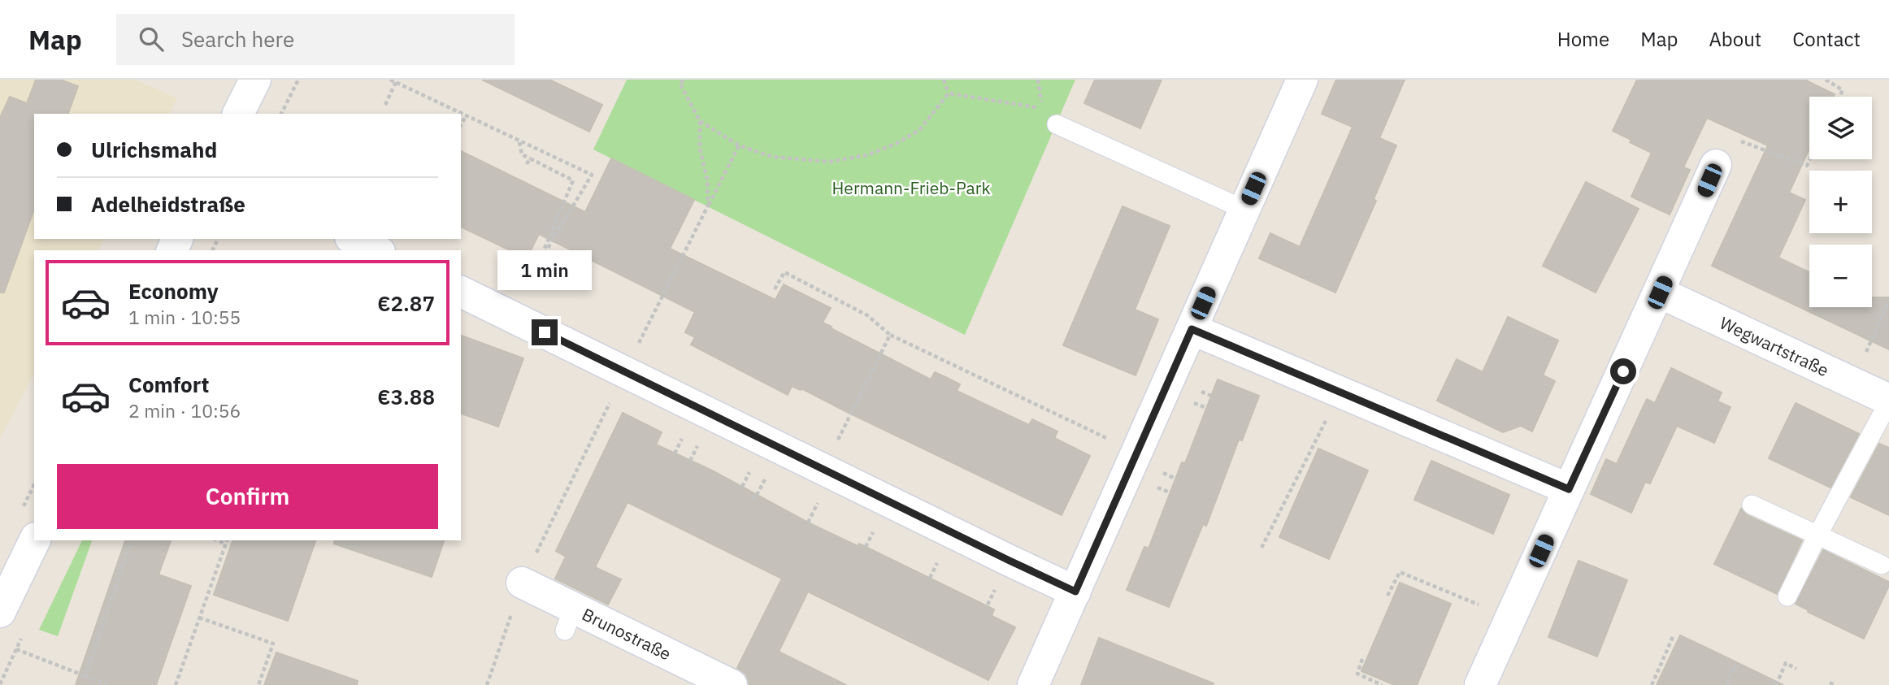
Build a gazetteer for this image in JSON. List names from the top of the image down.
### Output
{
  "streets": {
    "street": ["Wegwartstraße", "Brunostraße"]
  },
  "parks": ["Hermann-Frieb-Park"],
  "page": {
    "header": "Map",
    "search": "Search here",
    "nav": [
      "Home",
      "Map",
      "About",
      "Contact"
    ],
    "map_buttons": ["+", "−"],
    "banner": ["Ulrichsmahd", "Adelheidstraße"],
    "bubble": "1 min",
    "list": [
      {
        "name": "Economy",
        "note": "1 min · 10:55",
        "value": "€2.87"
      },
      {
        "name": "Comfort",
        "note": "2 min · 10:56",
        "value": "€3.88"
      }
    ],
    "buttons": "Confirm"
  }
}
